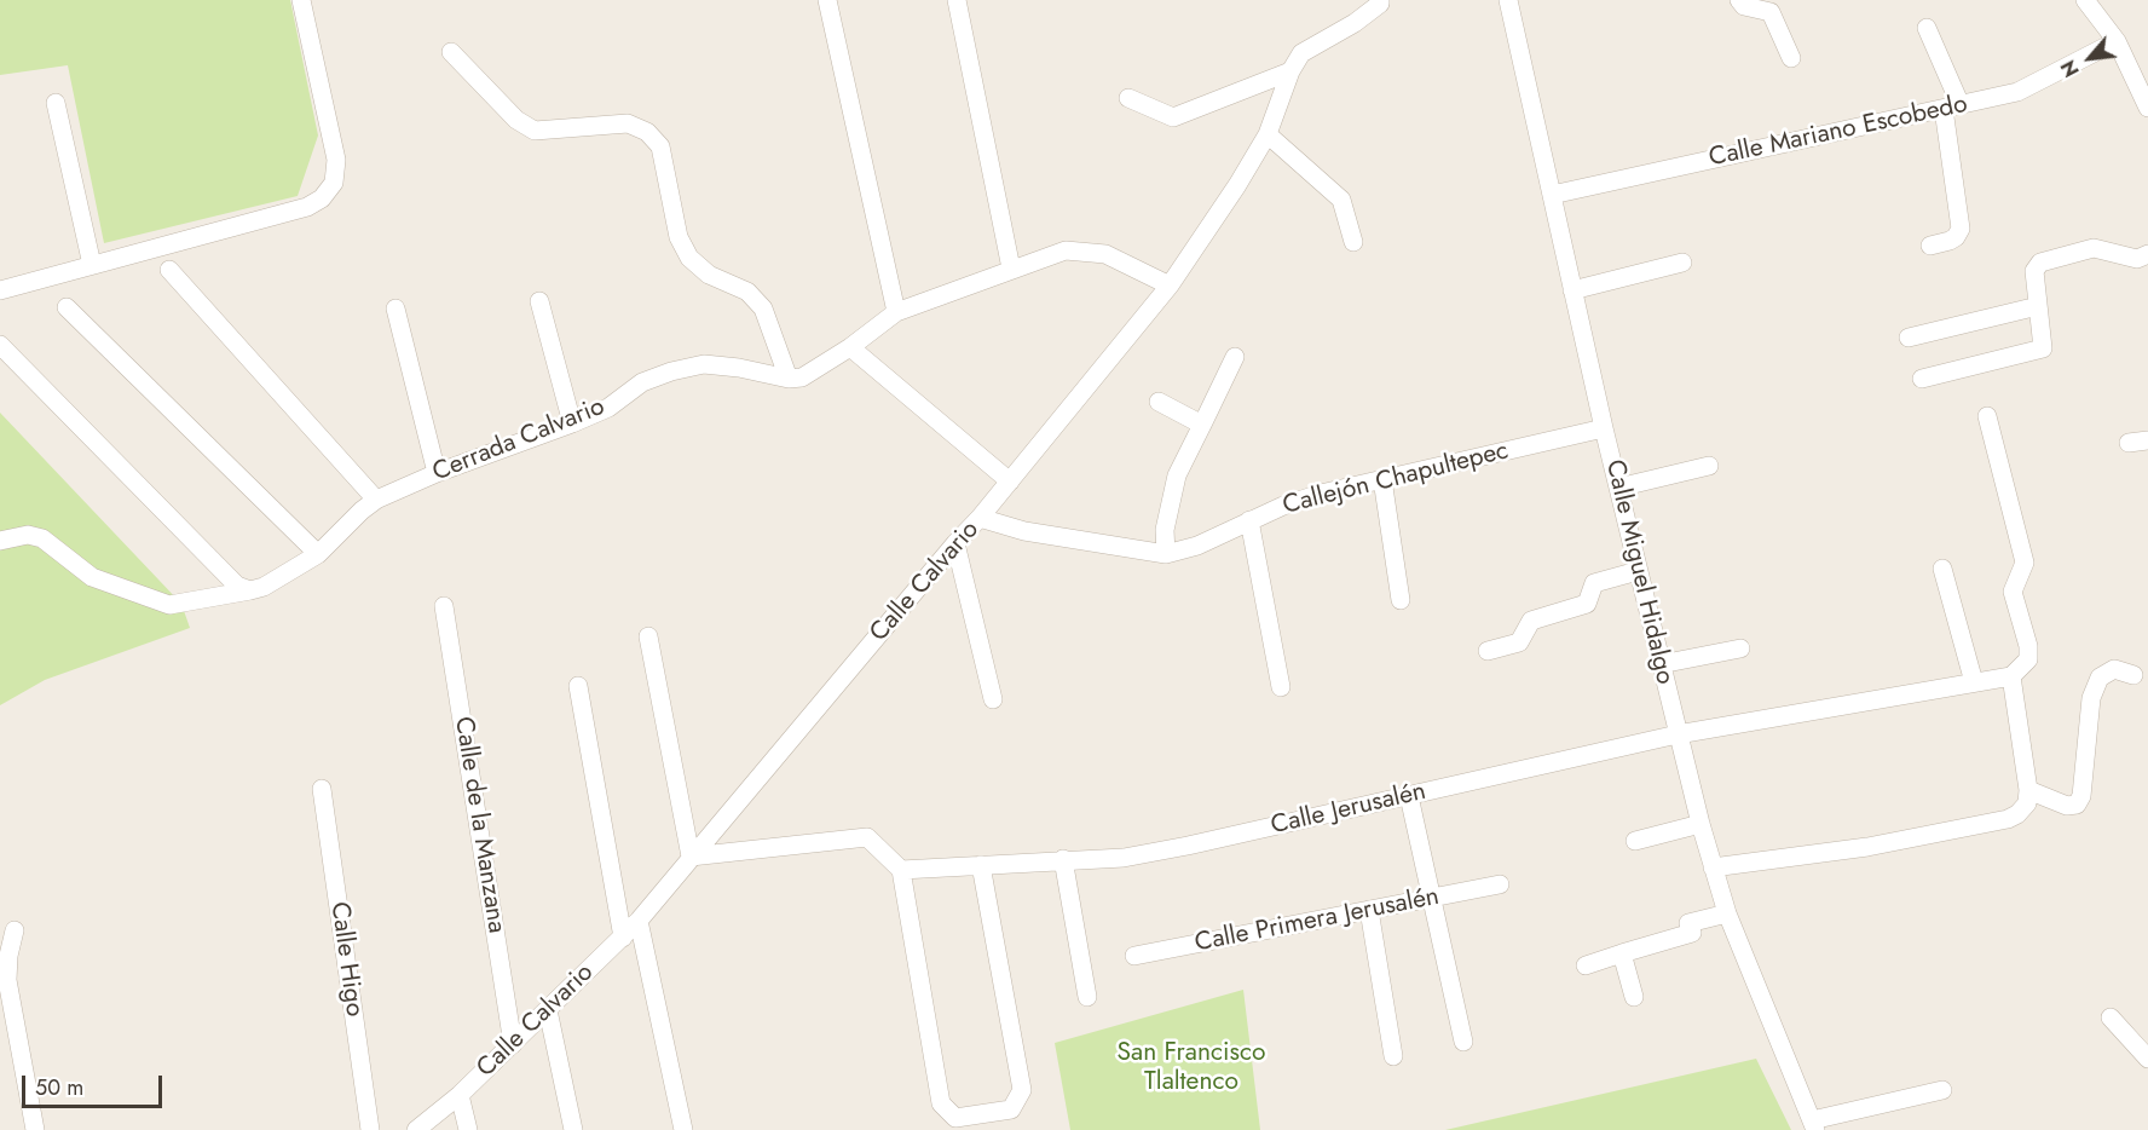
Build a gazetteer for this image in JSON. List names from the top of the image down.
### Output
{
  "streets": {
    "street": [
      "Calle Mariano Escobedo",
      "Cerrada Calvario",
      "Callejón Chapultepec",
      "Calle Miguel Hidalgo",
      "Calle Calvario",
      "Calle Jerusalén",
      "Calle de la Manzana",
      "Calle Primera Jerusalén",
      "Calle Higo"
    ]
  },
  "crossings": [
    ["Calle Mariano Escobedo", "Calle Miguel Hidalgo"],
    ["Callejón Chapultepec", "Calle Miguel Hidalgo"],
    ["Callejón Chapultepec", "Calle Calvario"],
    ["Calle Miguel Hidalgo", "Calle Jerusalén"],
    ["Calle Calvario", "Calle de la Manzana"]
  ],
  "parks": ["San Francisco Tlaltenco"],
  "scale_bar": "50 m",
  "north": "bottom left"
}
